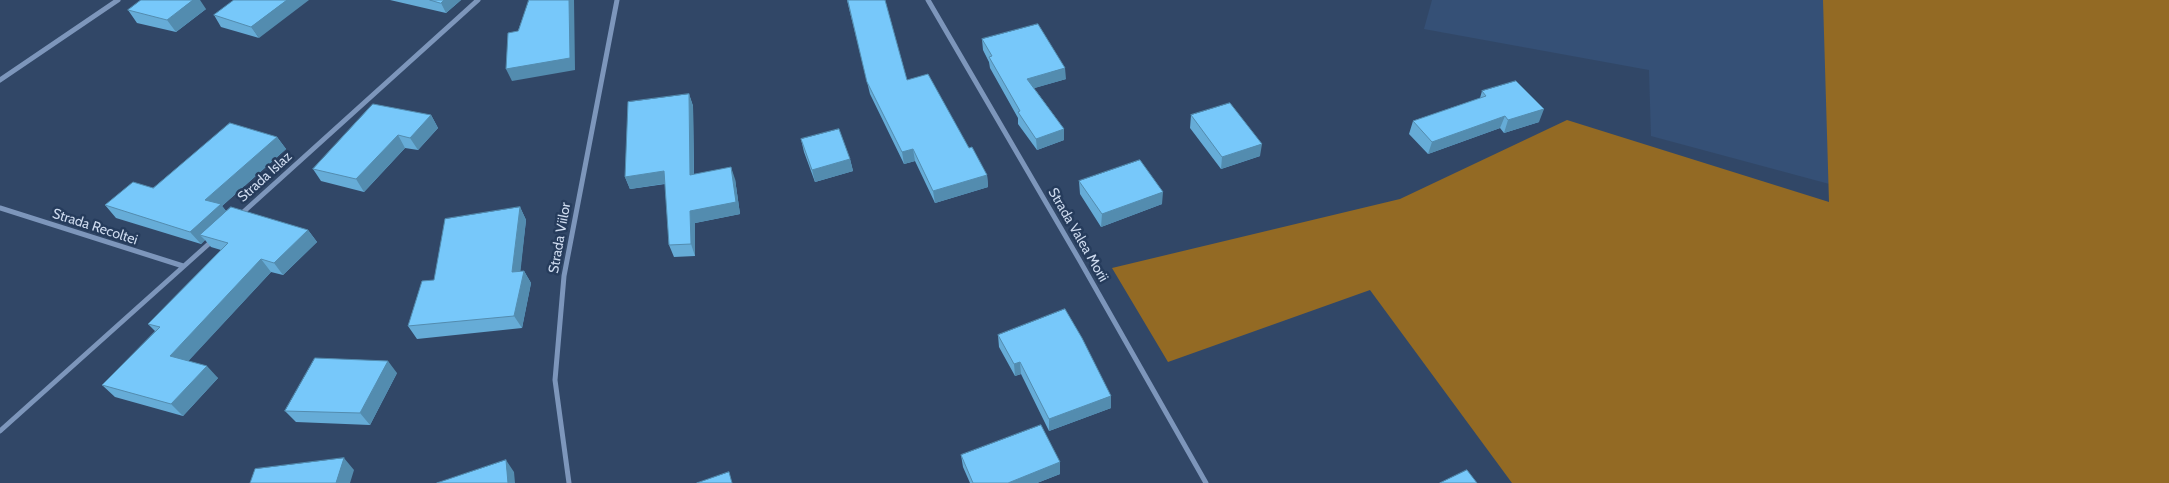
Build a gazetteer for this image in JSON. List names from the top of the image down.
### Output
{
  "streets": {
    "street": [
      "Strada Islaz",
      "Strada Recoltei",
      "Strada Valea Morii",
      "Strada Viilor"
    ]
  }
}
